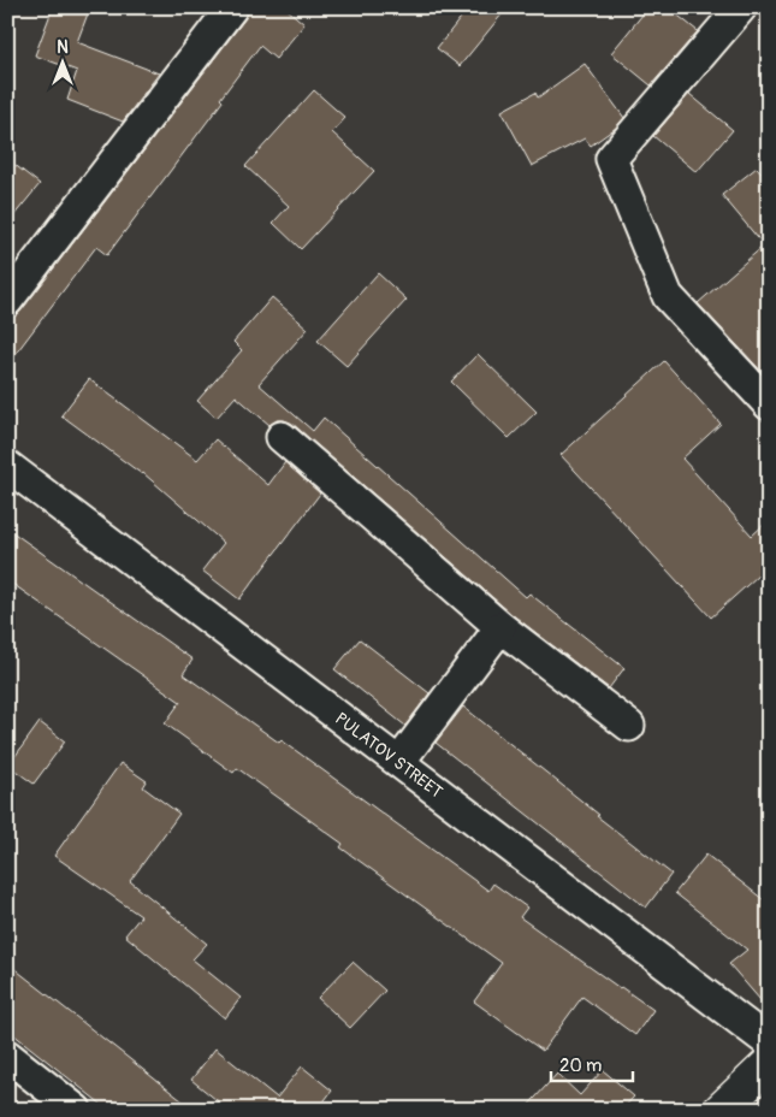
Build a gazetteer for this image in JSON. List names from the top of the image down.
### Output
{
  "streets": {
    "street": ["PULATOV STREET"]
  },
  "scale_bar": "20 m",
  "north": "top"
}
